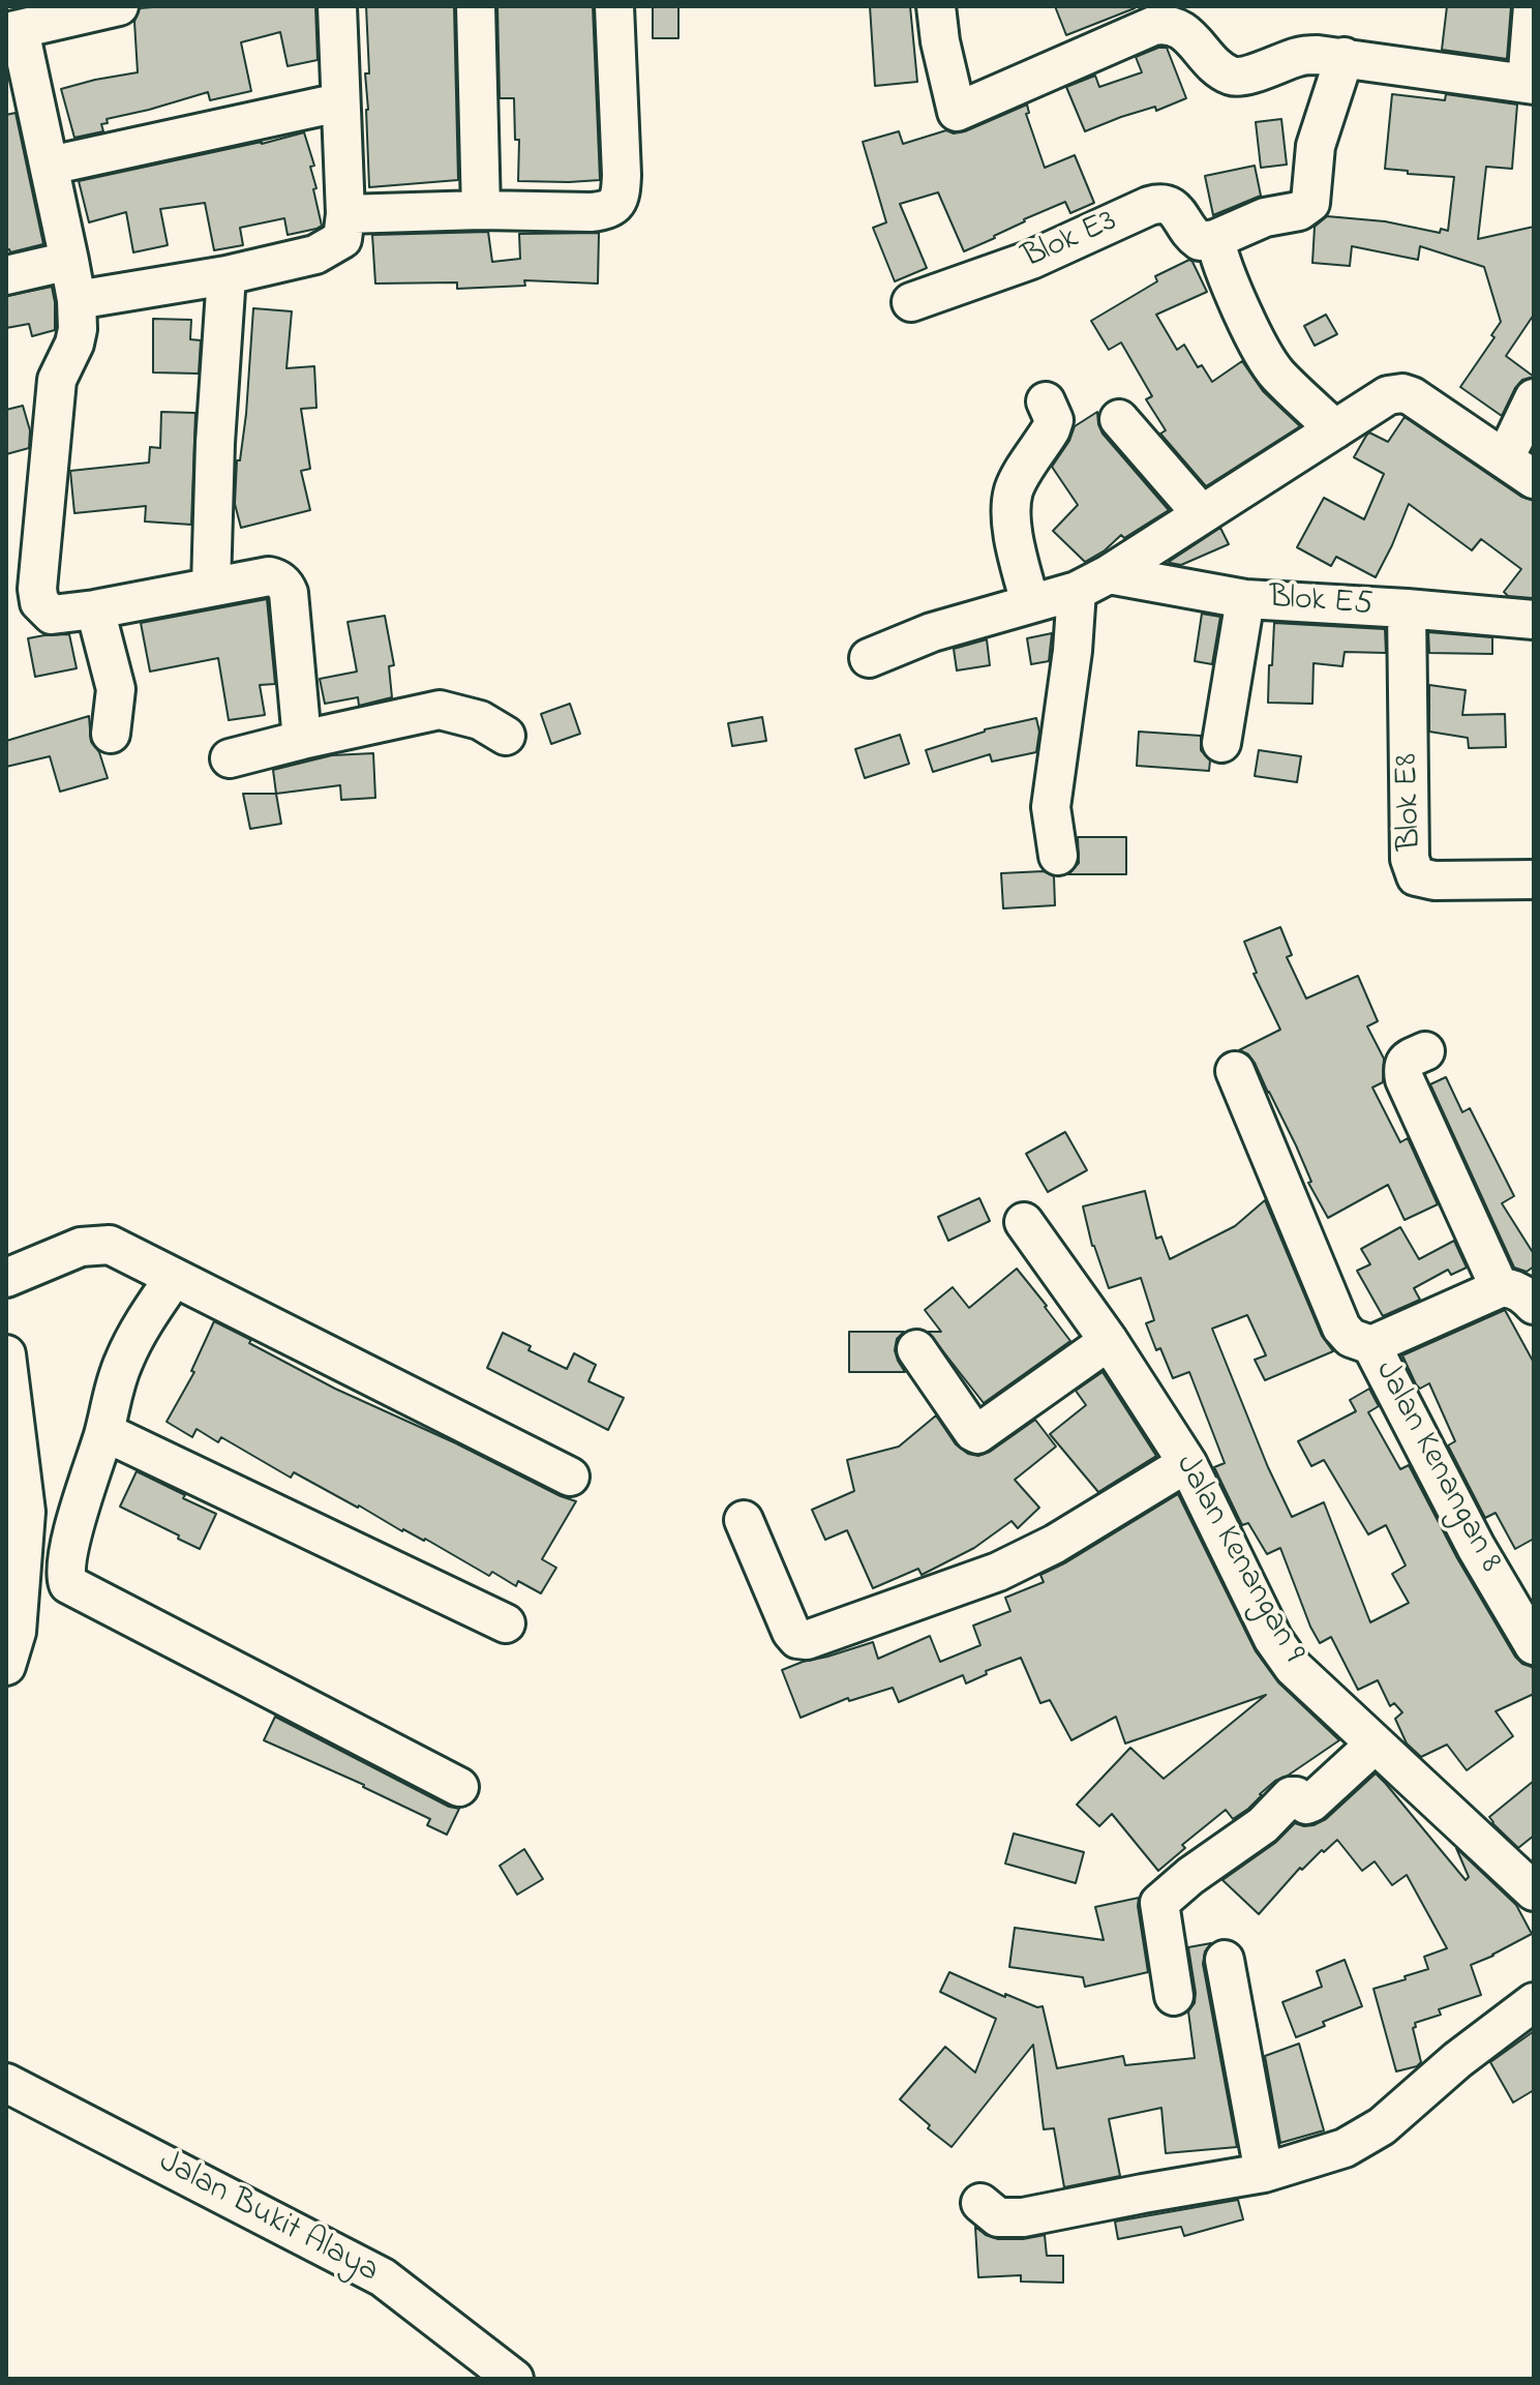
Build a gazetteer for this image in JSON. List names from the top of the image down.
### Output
{
  "streets": {
    "street": [
      "Blok E3",
      "Blok E5",
      "Blok E8",
      "Jalan Kenangan 8",
      "Jalan Kenangan 9",
      "Jalan Bukit Alaya"
    ]
  },
  "crossings": [
    ["Blok E5", "Blok E8"]
  ]
}
